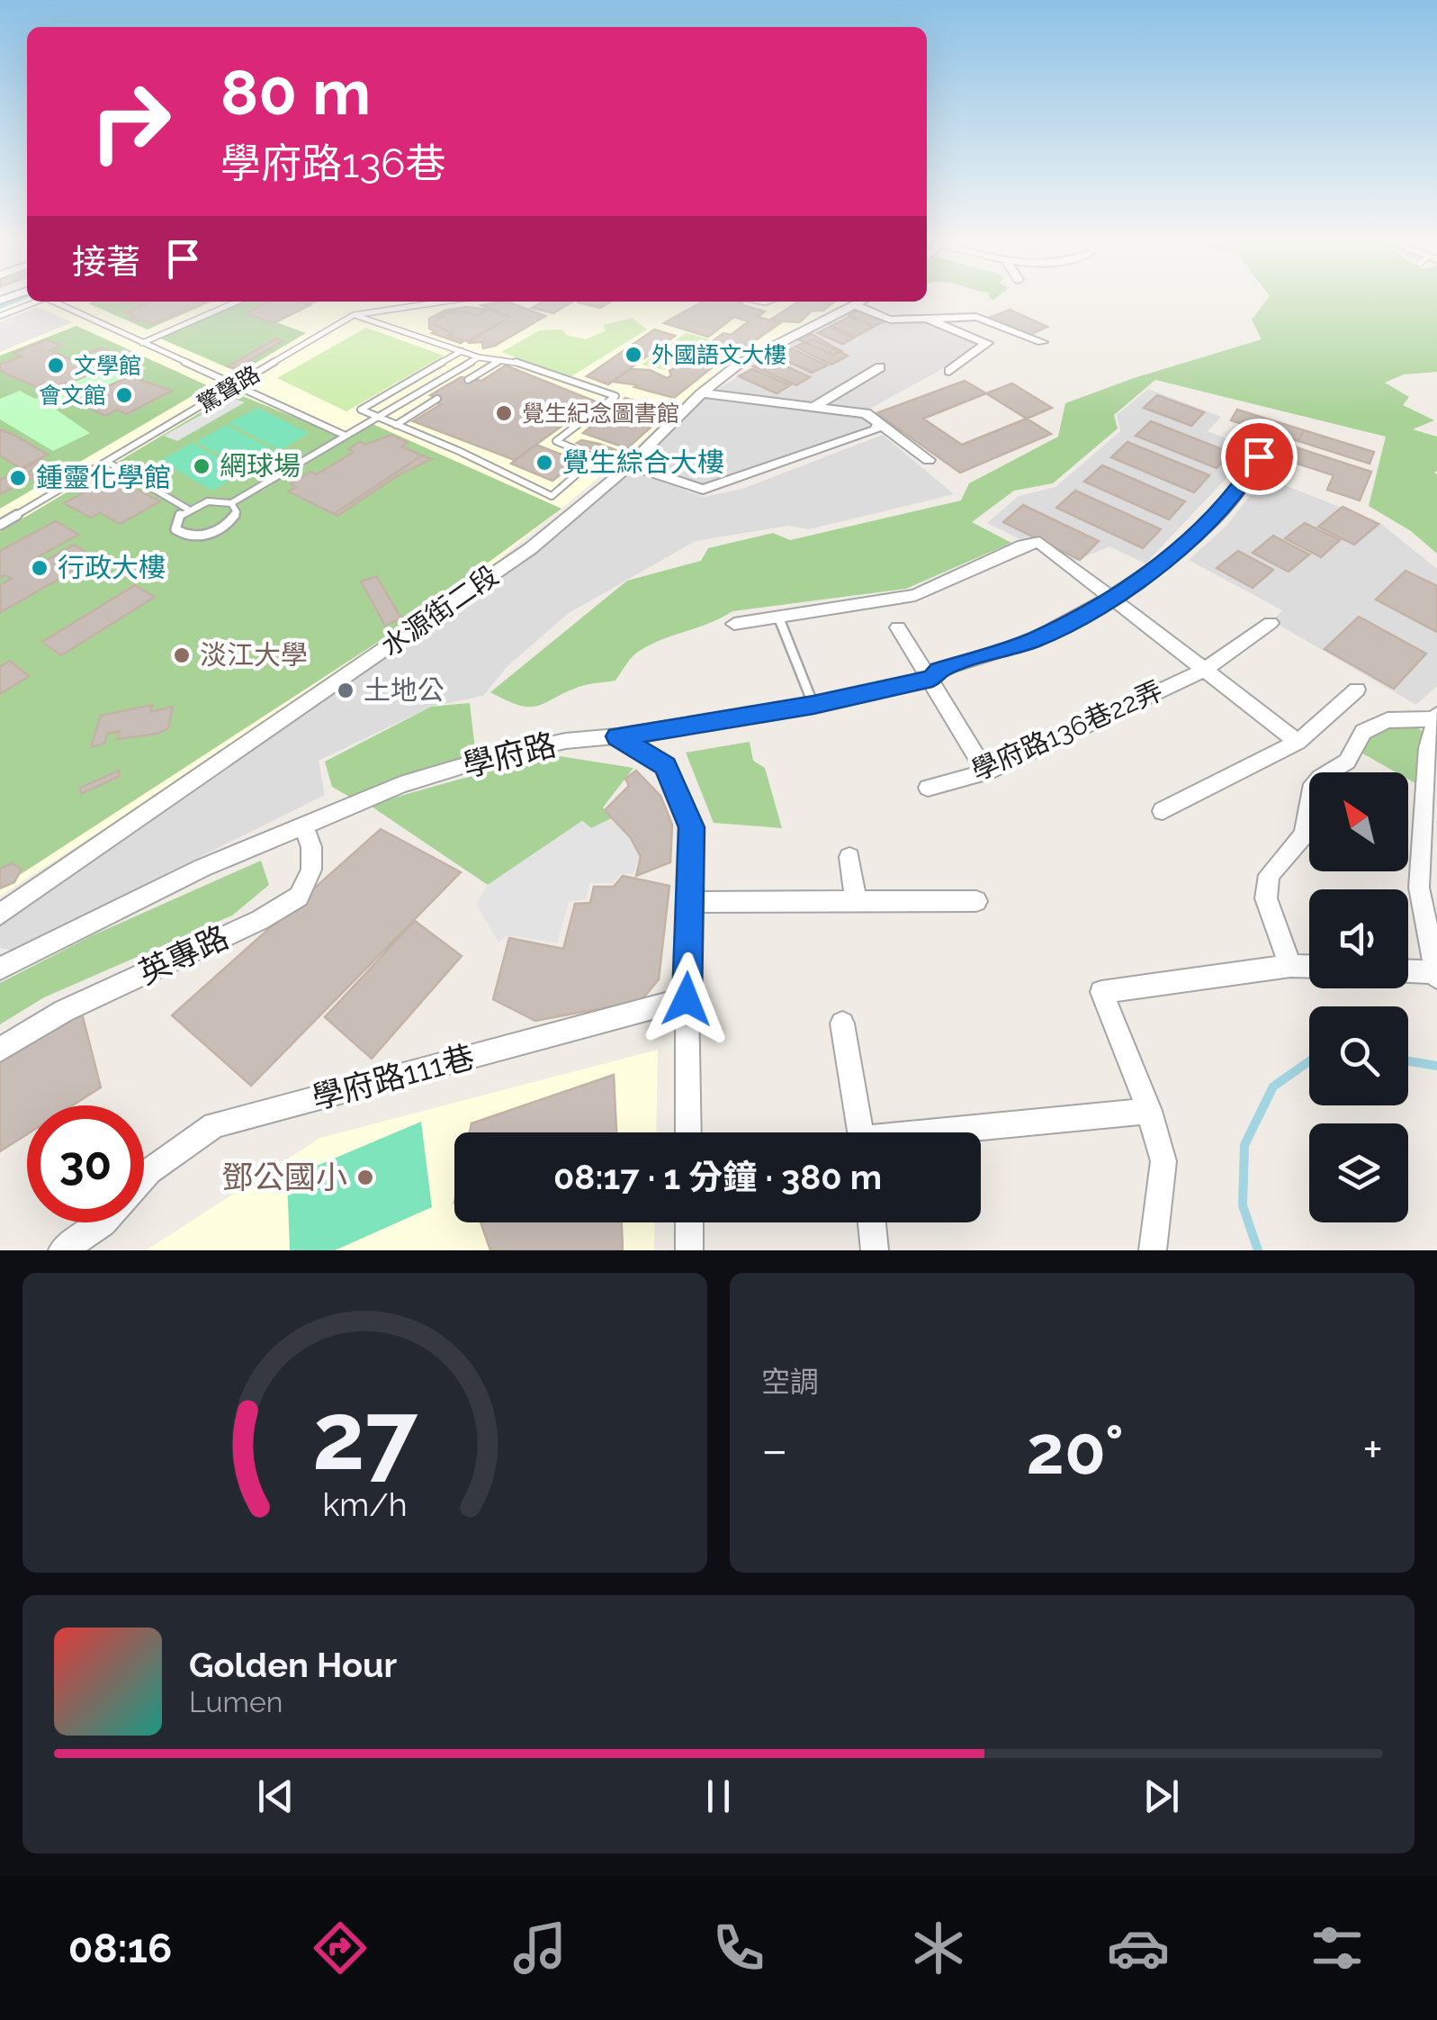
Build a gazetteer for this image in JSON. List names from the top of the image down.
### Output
{
  "streets": {
    "street": [
      "水源街二段",
      "學府路136巷22弄",
      "學府路",
      "英專路",
      "學府路111巷"
    ],
    "lane": ["驚聲路"]
  },
  "crossings": [
    ["學府路", "英專路"]
  ],
  "places": [
    "外國語文大樓",
    "文學館",
    "會文館",
    "覺生紀念圖書館",
    "覺生綜合大樓",
    "網球場",
    "鍾靈化學館",
    "行政大樓",
    "淡江大學",
    "土地公",
    "鄧公國小"
  ],
  "north": "top left",
  "page": {
    "turn": ["80 m", "學府路136巷"],
    "then": "接著",
    "limit": "30",
    "trip": "08:17 · 1 分鐘 · 380 m",
    "tile": "空調",
    "heat": ["−", "20°", "+"],
    "song": ["Golden Hour", "Lumen"],
    "tabs": "08:16",
    "gauge": ["27", "km/h"]
  }
}
